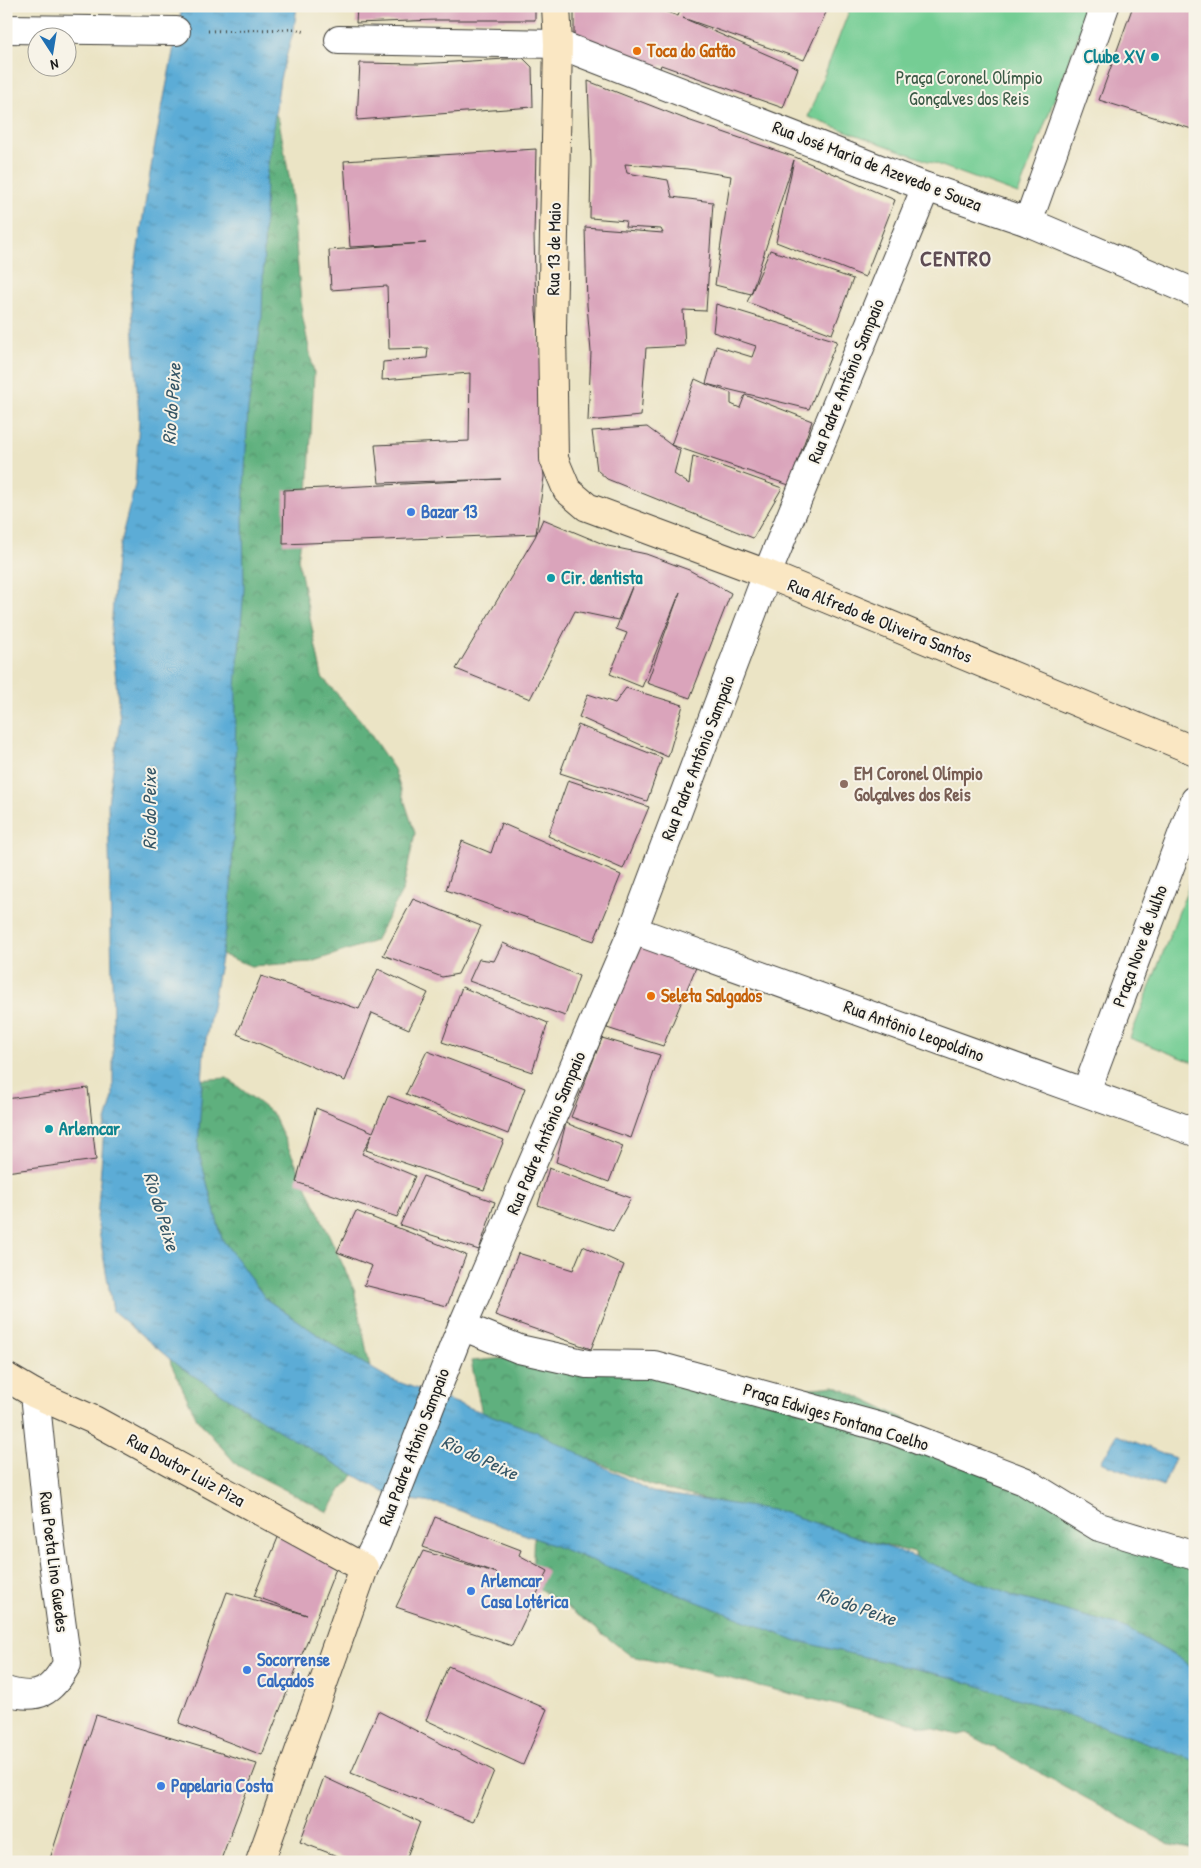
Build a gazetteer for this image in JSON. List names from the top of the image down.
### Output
{
  "streets": {
    "street": [
      "Rua José Maria de Azevedo e Souza",
      "Rua 13 de Maio",
      "Rua Padre Antônio Sampaio",
      "Rua Alfredo de Oliveira Santos",
      "Praça Nove de Julho",
      "Rua Antônio Leopoldino",
      "Praça Edwiges Fontana Coelho",
      "Rua Padre Atônio Sampaio",
      "Rua Doutor Luiz Piza",
      "Rua Poeta Lino Guedes"
    ]
  },
  "crossings": [
    ["Rua José Maria de Azevedo e Souza", "Rua 13 de Maio"],
    ["Rua José Maria de Azevedo e Souza", "Rua Padre Antônio Sampaio"],
    ["Rua 13 de Maio", "Rua Alfredo de Oliveira Santos"],
    ["Rua Padre Antônio Sampaio", "Rua Alfredo de Oliveira Santos"],
    ["Rua Padre Antônio Sampaio", "Rua Antônio Leopoldino"],
    ["Rua Padre Antônio Sampaio", "Praça Edwiges Fontana Coelho"],
    ["Rua Padre Antônio Sampaio", "Rua Padre Atônio Sampaio"],
    ["Praça Nove de Julho", "Rua Antônio Leopoldino"],
    ["Praça Edwiges Fontana Coelho", "Rua Padre Atônio Sampaio"],
    ["Rua Padre Atônio Sampaio", "Rua Doutor Luiz Piza"],
    ["Rua Doutor Luiz Piza", "Rua Poeta Lino Guedes"]
  ],
  "districts": ["CENTRO"],
  "water": ["Rio do Peixe"],
  "parks": ["Praça Coronel Olímpio Gonçalves dos Reis"],
  "places": [
    "Toca do Gatão",
    "Clube XV",
    "Bazar 13",
    "Cir. dentista",
    "EM Coronel Olímpio Golçalves dos Reis",
    "Seleta Salgados",
    "Arlemcar",
    "Arlemcar Casa Lotérica",
    "Socorrense Calçados",
    "Papelaria Costa"
  ],
  "north": "bottom"
}
